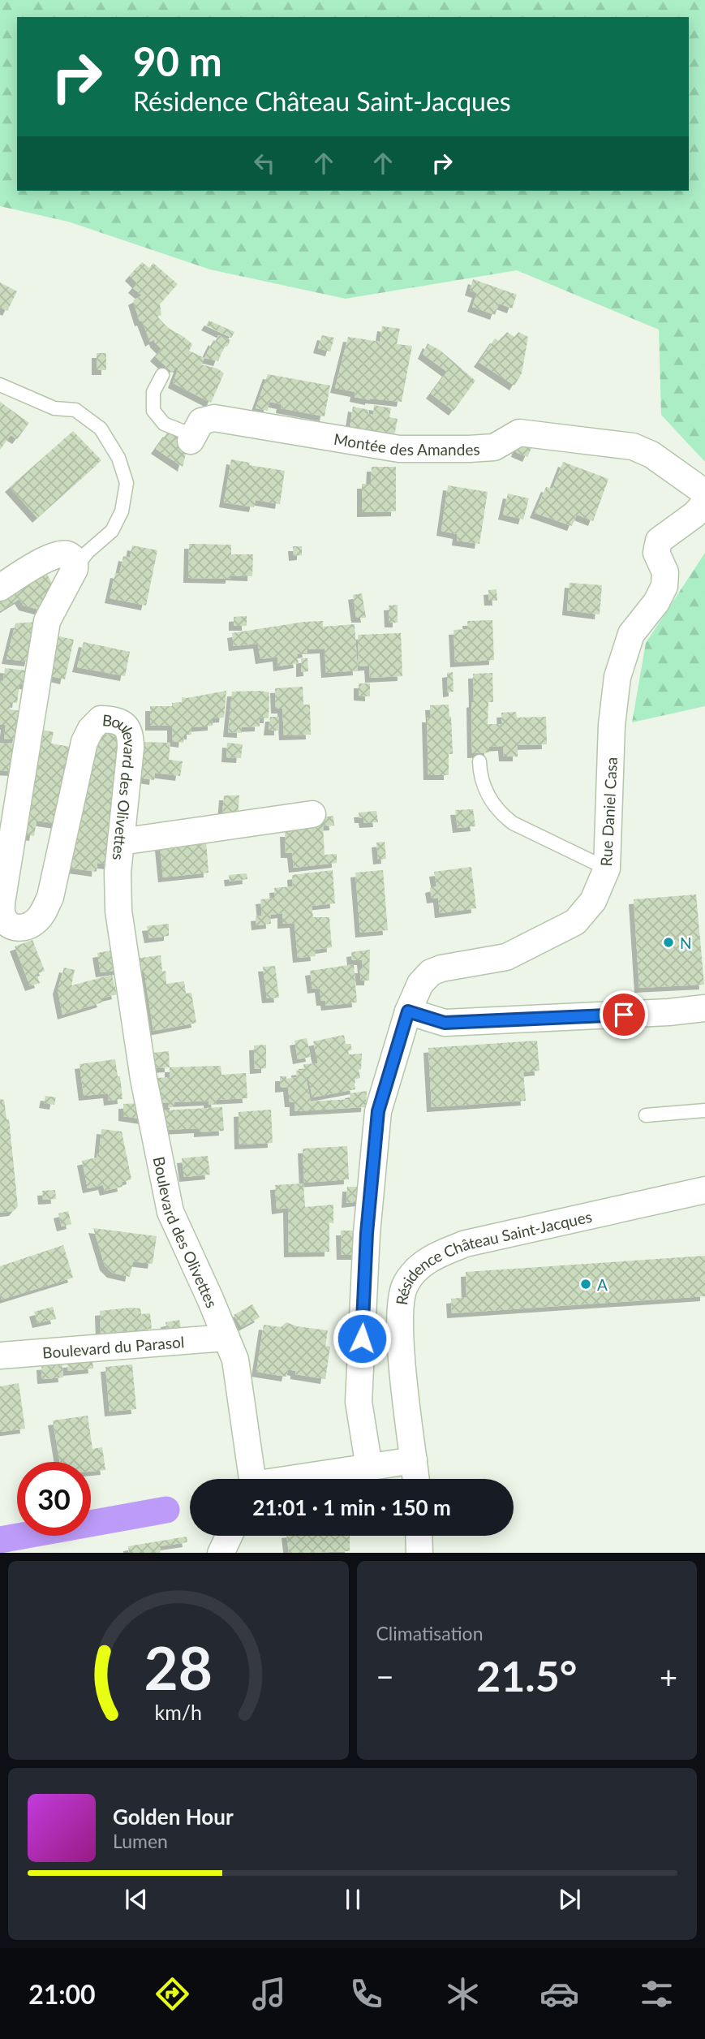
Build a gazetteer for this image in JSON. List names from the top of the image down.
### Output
{
  "streets": {
    "street": [
      "Montée des Amandes",
      "Boulevard des Olivettes",
      "Rue Daniel Casa",
      "Résidence Château Saint-Jacques",
      "Boulevard du Parasol"
    ]
  },
  "crossings": [
    ["Montée des Amandes", "Rue Daniel Casa"],
    ["Boulevard des Olivettes", "Boulevard du Parasol"]
  ],
  "places": ["N", "A"],
  "page": {
    "turn": ["90 m", "Résidence Château Saint-Jacques"],
    "limit": "30",
    "trip": "21:01 · 1 min · 150 m",
    "tile": "Climatisation",
    "heat": ["−", "21.5°", "+"],
    "song": ["Golden Hour", "Lumen"],
    "tabs": "21:00",
    "gauge": ["28", "km/h"]
  }
}
